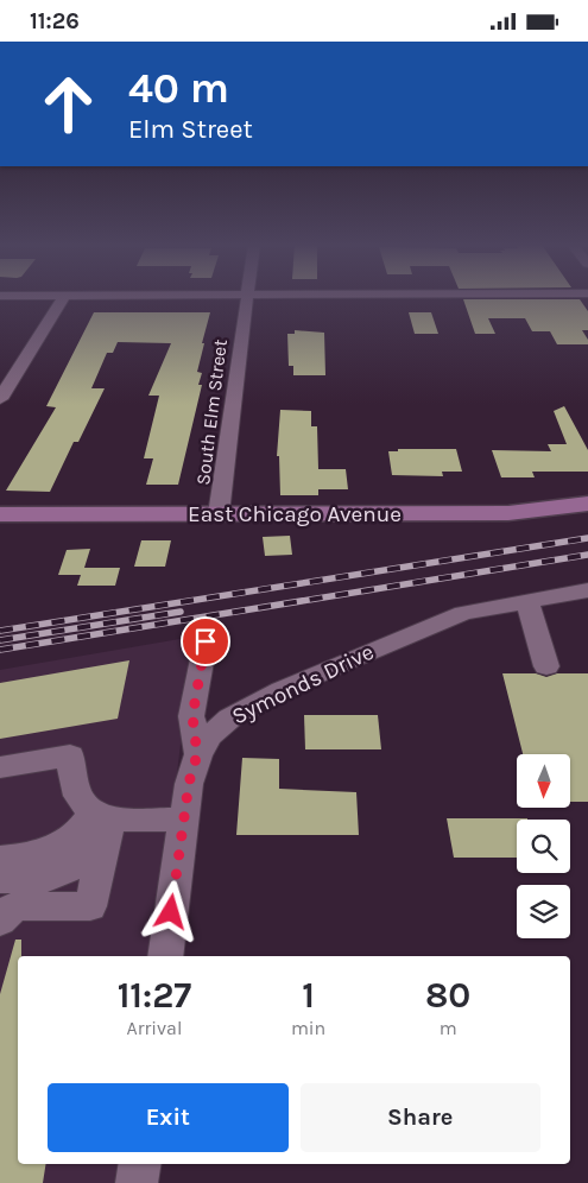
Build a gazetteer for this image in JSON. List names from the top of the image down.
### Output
{
  "streets": {
    "main road": ["East Chicago Avenue"],
    "street": ["South Elm Street", "Symonds Drive"]
  },
  "crossings": [
    ["South Elm Street", "East Chicago Avenue"]
  ],
  "north": "bottom",
  "page": {
    "status": "11:26",
    "turn": ["40 m", "Elm Street"],
    "eta": [
      "11:27",
      "Arrival",
      "1",
      "min",
      "80",
      "m"
    ],
    "buttons": ["Exit", "Share"]
  }
}
